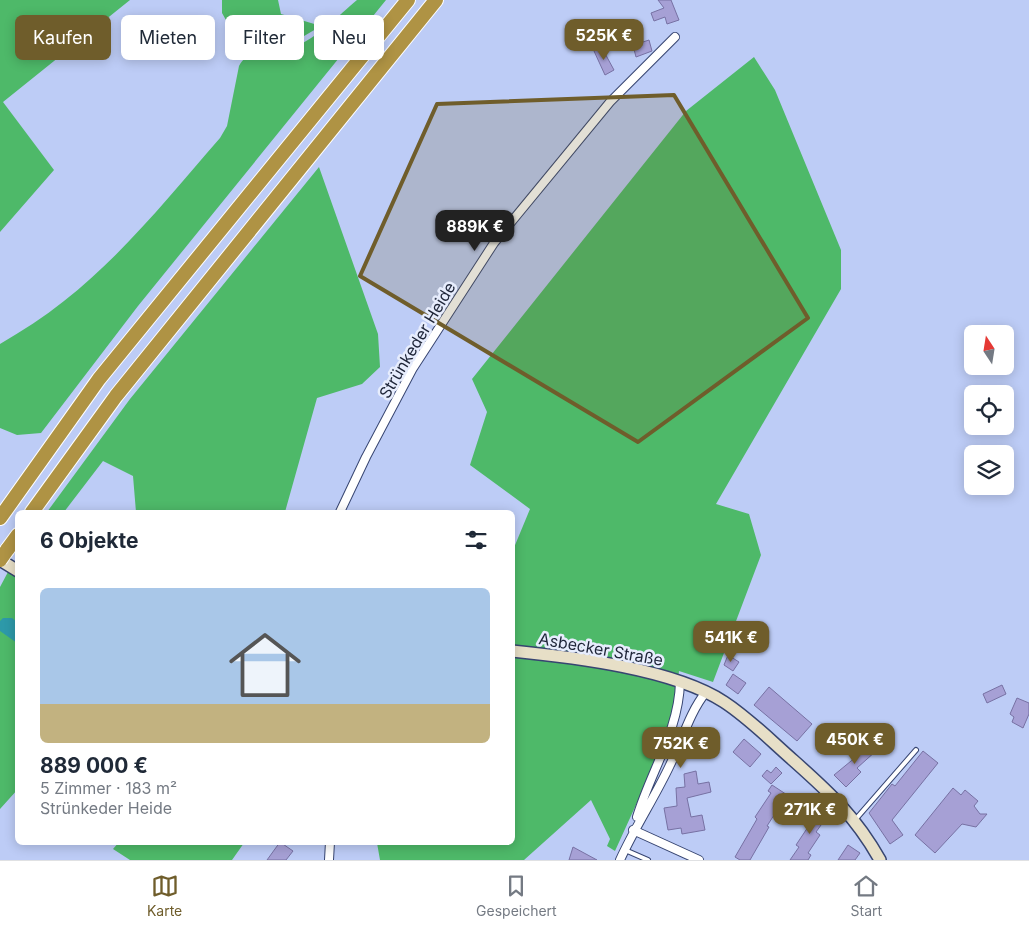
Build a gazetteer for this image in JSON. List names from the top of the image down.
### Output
{
  "streets": {
    "main road": ["Asbecker Straße"],
    "street": ["Strünkeder Heide"]
  },
  "north": "top",
  "page": {
    "chip": [
      "Kaufen",
      "Mieten",
      "Filter",
      "Neu"
    ],
    "price": [
      "525K €",
      "889K €",
      "541K €",
      "450K €",
      "752K €",
      "271K €"
    ],
    "heading": "6 Objekte",
    "list": [
      {
        "name": "889 000 €",
        "note": "5 Zimmer · 183 m² · Strünkeder Heide"
      }
    ],
    "tabs": ["Karte", "Gespeichert", "Start"]
  }
}
